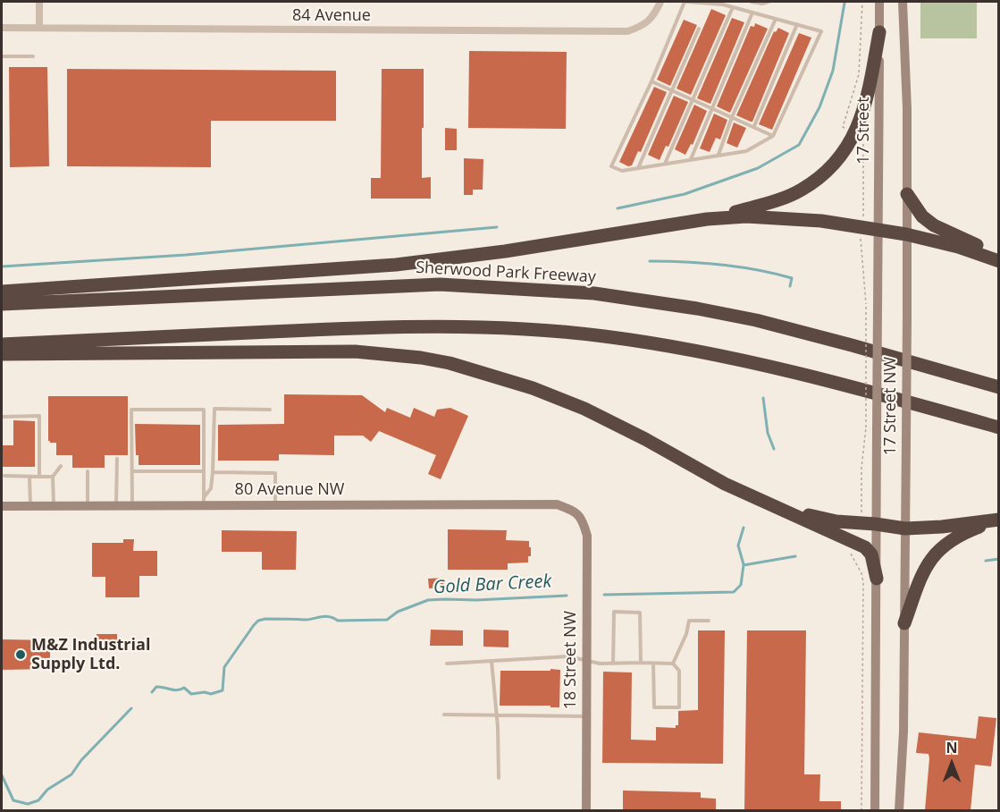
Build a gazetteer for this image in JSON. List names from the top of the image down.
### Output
{
  "streets": {
    "highway": ["Sherwood Park Freeway"],
    "main road": [
      "17 Street",
      "17 Street NW",
      "80 Avenue NW",
      "18 Street NW"
    ],
    "street": ["84 Avenue"]
  },
  "crossings": [
    ["17 Street", "17 Street NW"],
    ["80 Avenue NW", "18 Street NW"]
  ],
  "water": ["Gold Bar Creek"],
  "places": ["M&Z Industrial Supply Ltd."],
  "north": "top"
}
